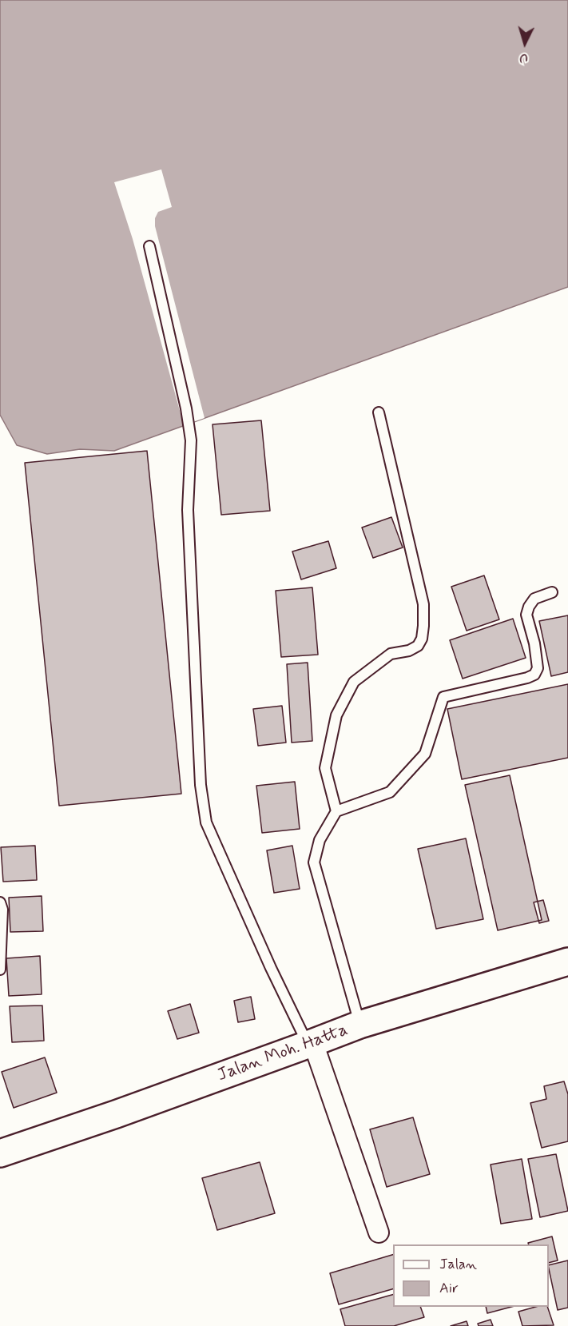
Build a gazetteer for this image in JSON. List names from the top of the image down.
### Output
{
  "streets": {
    "highway": ["Jalan Moh. Hatta"]
  },
  "legend": ["Jalan", "Air"],
  "north": "bottom"
}
